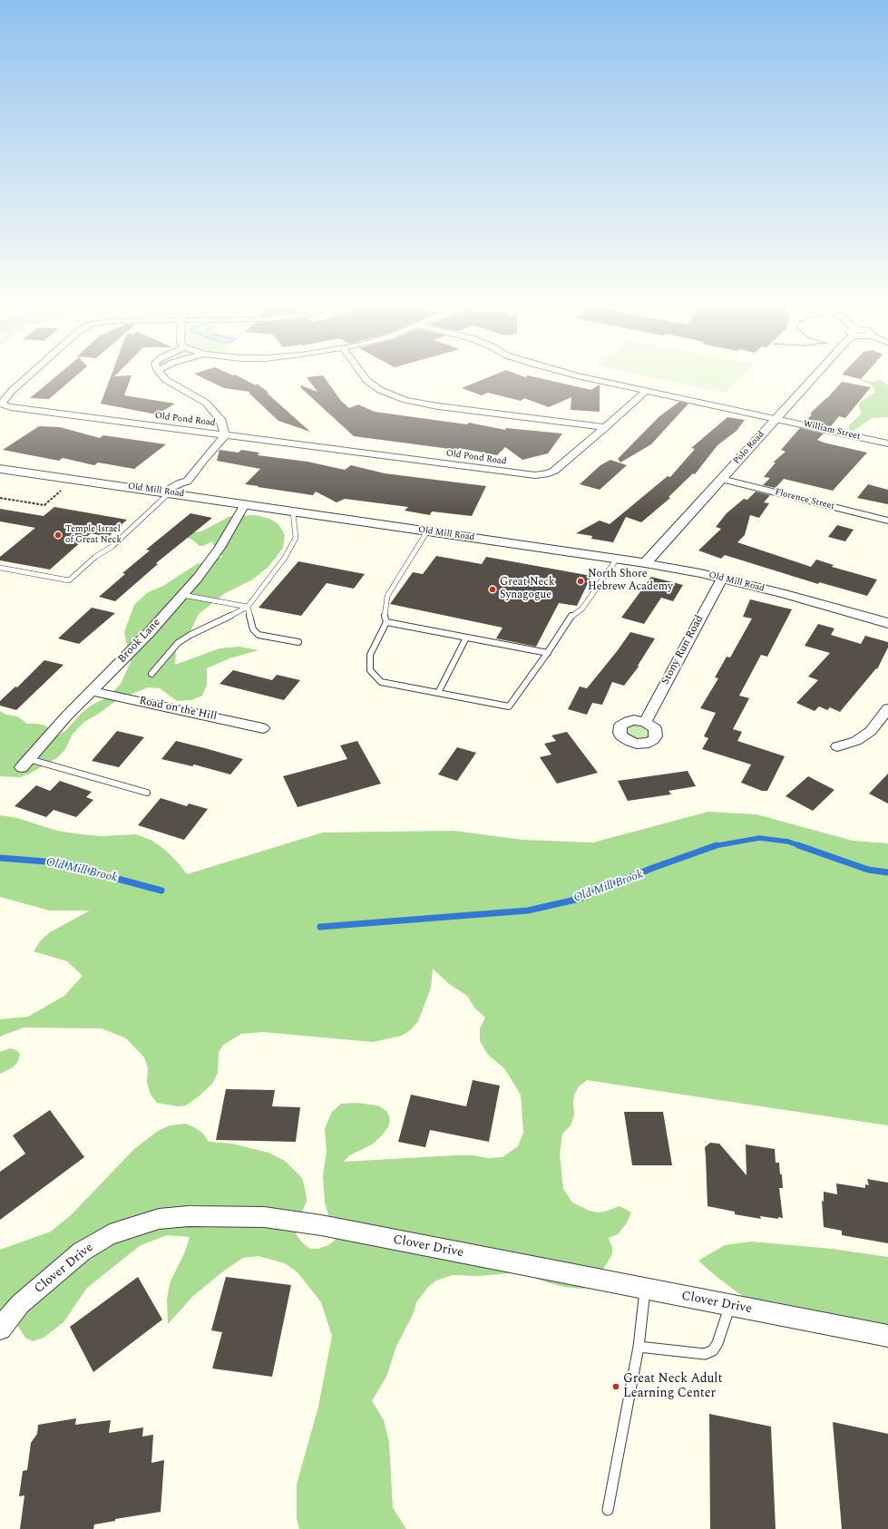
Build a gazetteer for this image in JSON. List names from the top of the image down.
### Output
{
  "streets": {
    "street": [
      "Old Pond Road",
      "William Street",
      "Polo Road",
      "Old Mill Road",
      "Florence Street",
      "Brook Lane",
      "Stony Run Road",
      "Road on the Hill",
      "Clover Drive"
    ]
  },
  "crossings": [
    ["Old Pond Road", "William Street"],
    ["William Street", "Polo Road"],
    ["Polo Road", "Old Mill Road"],
    ["Polo Road", "Florence Street"],
    ["Old Mill Road", "Brook Lane"],
    ["Old Mill Road", "Stony Run Road"],
    ["Brook Lane", "Road on the Hill"]
  ],
  "water": ["Old Mill Brook"],
  "places": [
    "Temple Israel of Great Neck",
    "North Shore Hebrew Academy",
    "Great Neck Synagogue",
    "Great Neck Adult Learning Center"
  ]
}
